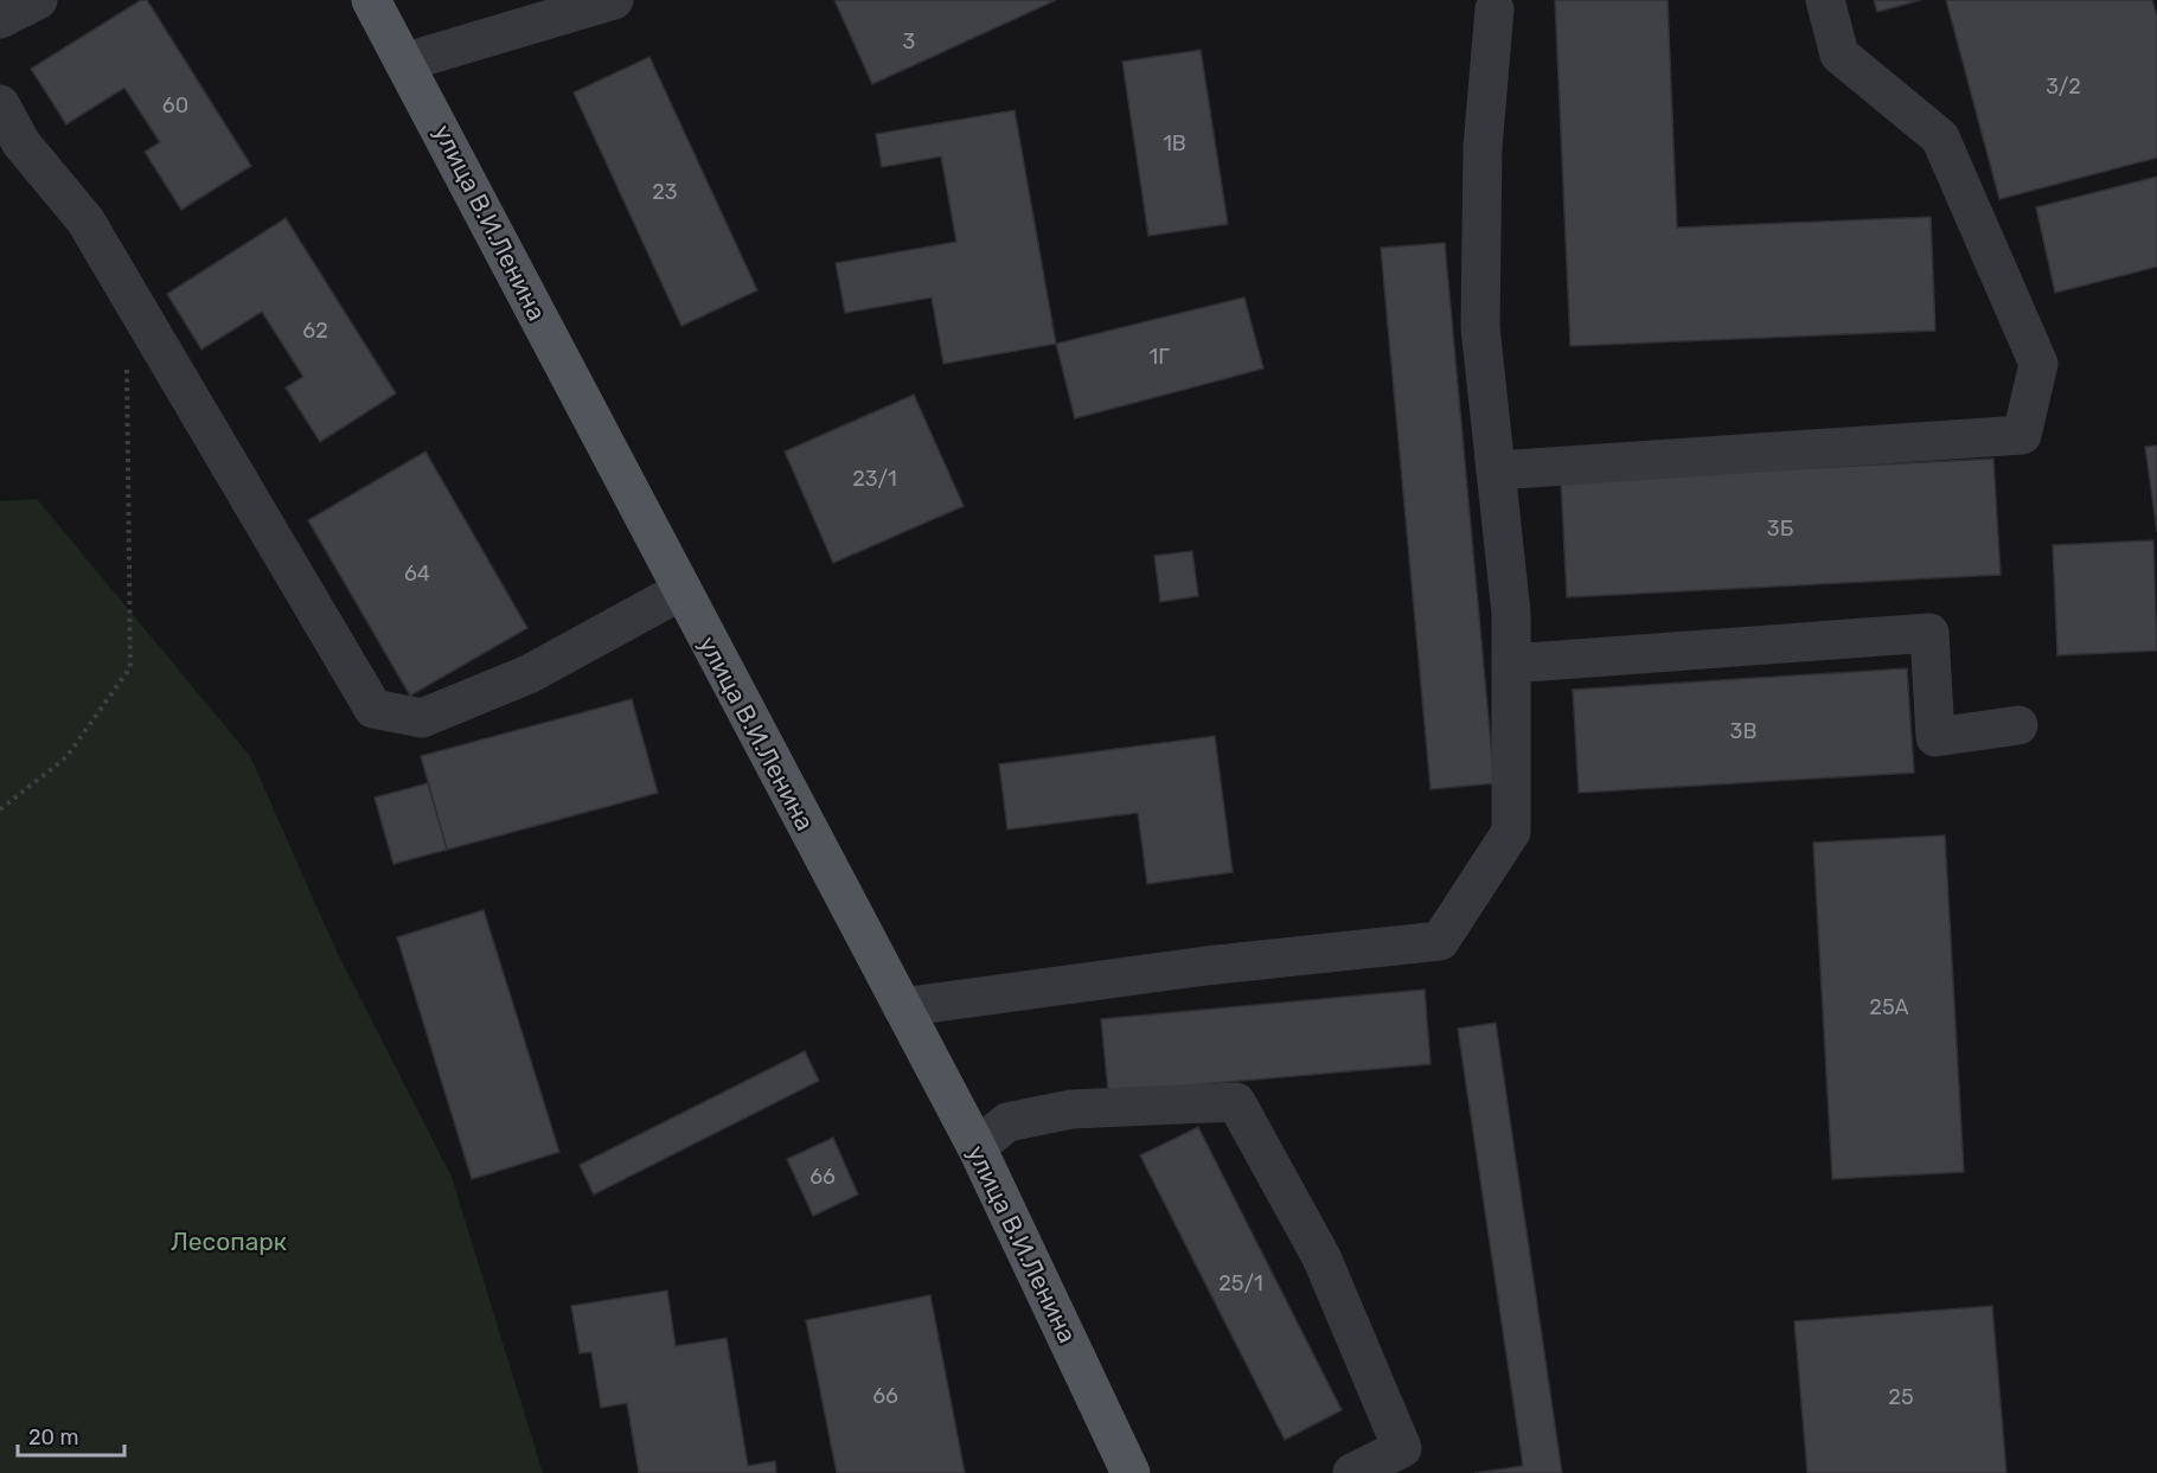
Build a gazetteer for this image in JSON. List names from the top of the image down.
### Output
{
  "streets": {
    "main road": ["улица В.И.Ленина"]
  },
  "parks": ["Лесопарк"],
  "house_numbers": [
    "3",
    "3/2",
    "60",
    "1В",
    "23",
    "62",
    "1Г",
    "23/1",
    "3Б",
    "64",
    "3В",
    "25А",
    "66",
    "25/1",
    "66",
    "25"
  ],
  "scale_bar": "20 m"
}
